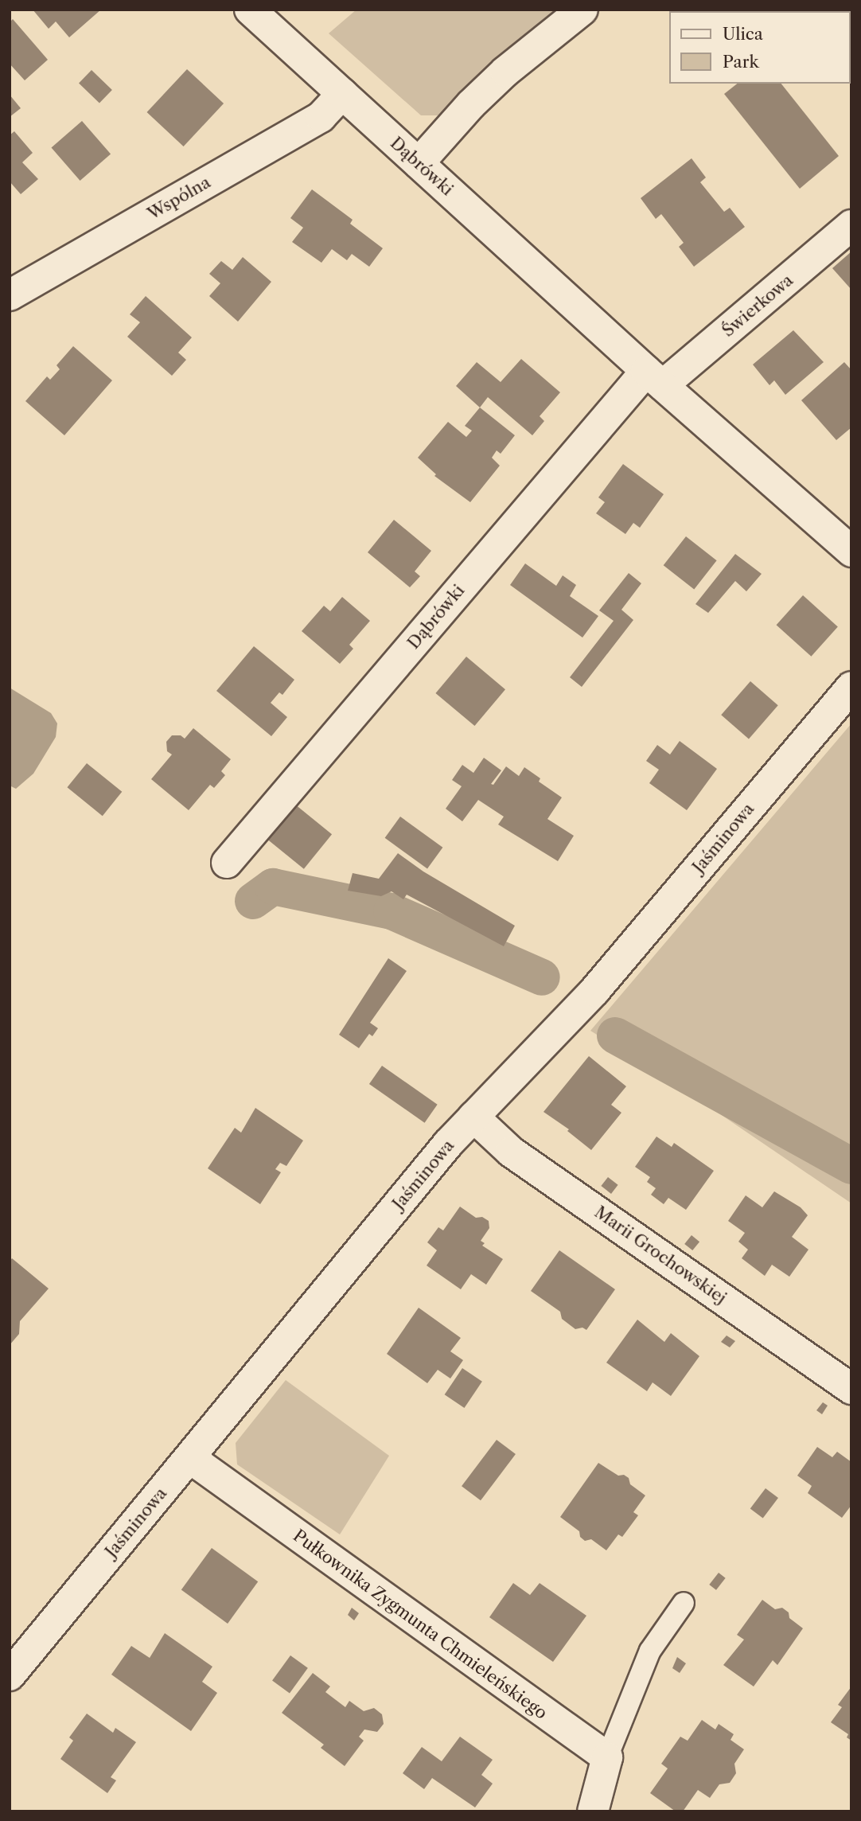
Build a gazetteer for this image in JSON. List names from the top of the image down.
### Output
{
  "streets": {
    "street": [
      "Dąbrówki",
      "Wspólna",
      "Świerkowa",
      "Jaśminowa",
      "Marii Grochowskiej",
      "Pułkownika Zygmunta Chmieleńskiego"
    ]
  },
  "crossings": [
    ["Dąbrówki", "Wspólna"],
    ["Dąbrówki", "Świerkowa"],
    ["Jaśminowa", "Marii Grochowskiej"],
    ["Jaśminowa", "Pułkownika Zygmunta Chmieleńskiego"]
  ],
  "legend": ["Ulica", "Park"]
}
